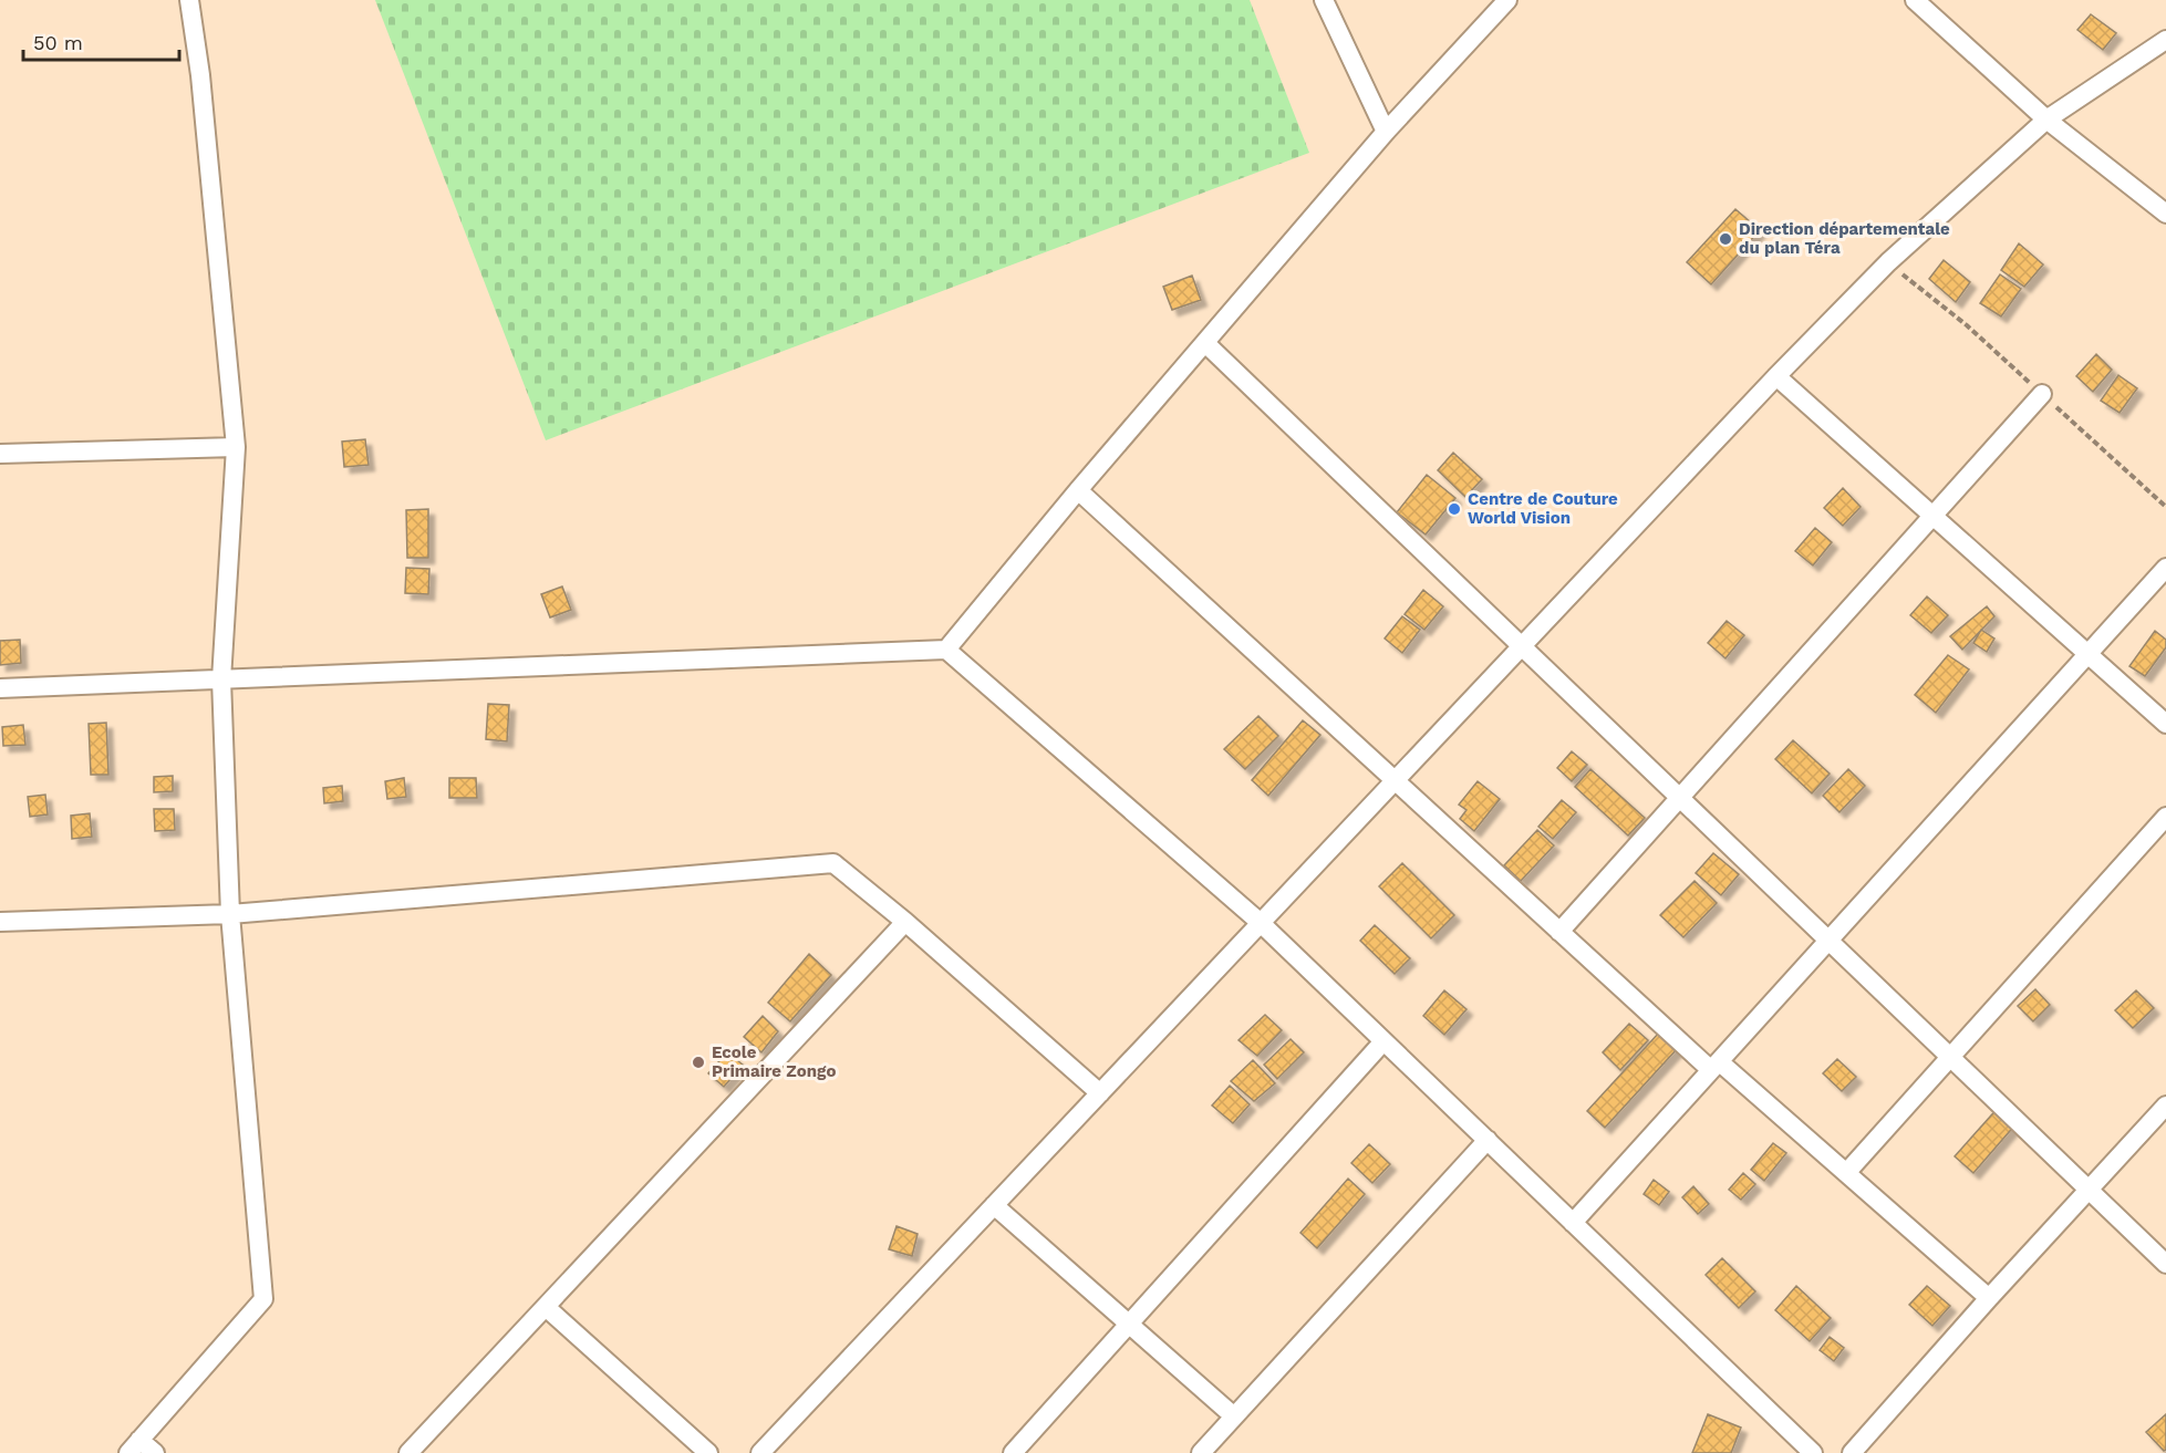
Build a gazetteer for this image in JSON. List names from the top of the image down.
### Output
{
  "places": ["Direction départementale du plan Téra", "Centre de Couture World Vision", "Ecole Primaire Zongo"],
  "scale_bar": "50 m"
}
